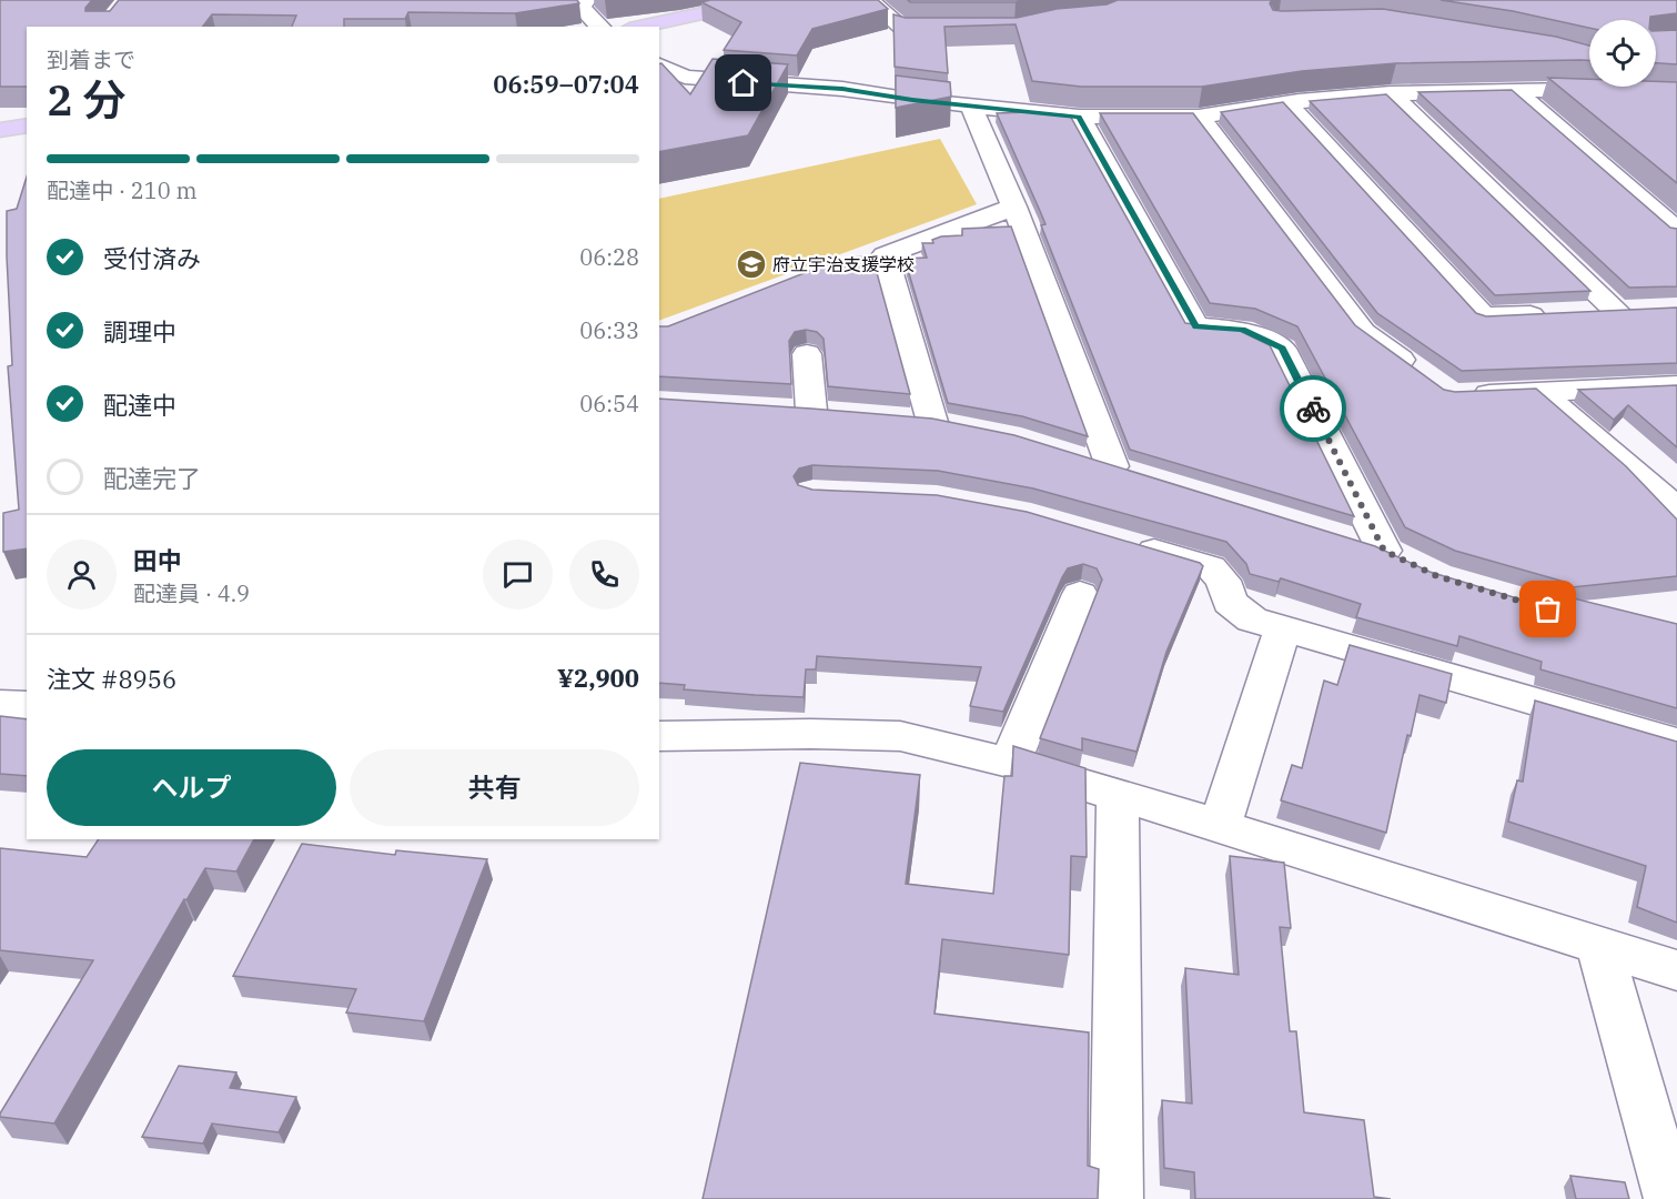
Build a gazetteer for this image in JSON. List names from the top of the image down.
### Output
{
  "places": {
    "school or university": ["府立宇治支援学校"]
  },
  "page": {
    "heading": ["2 分", "到着まで", "06:59–07:04"],
    "panel": [
      "田中",
      "配達員 · 4.9",
      "注文 #8956",
      "¥2,900"
    ],
    "bar": "配達中 · 210 m",
    "list": [
      ["受付済み", "06:28"],
      ["調理中", "06:33"],
      ["配達中", "06:54"],
      "配達完了"
    ],
    "buttons": ["ヘルプ", "共有"]
  }
}
